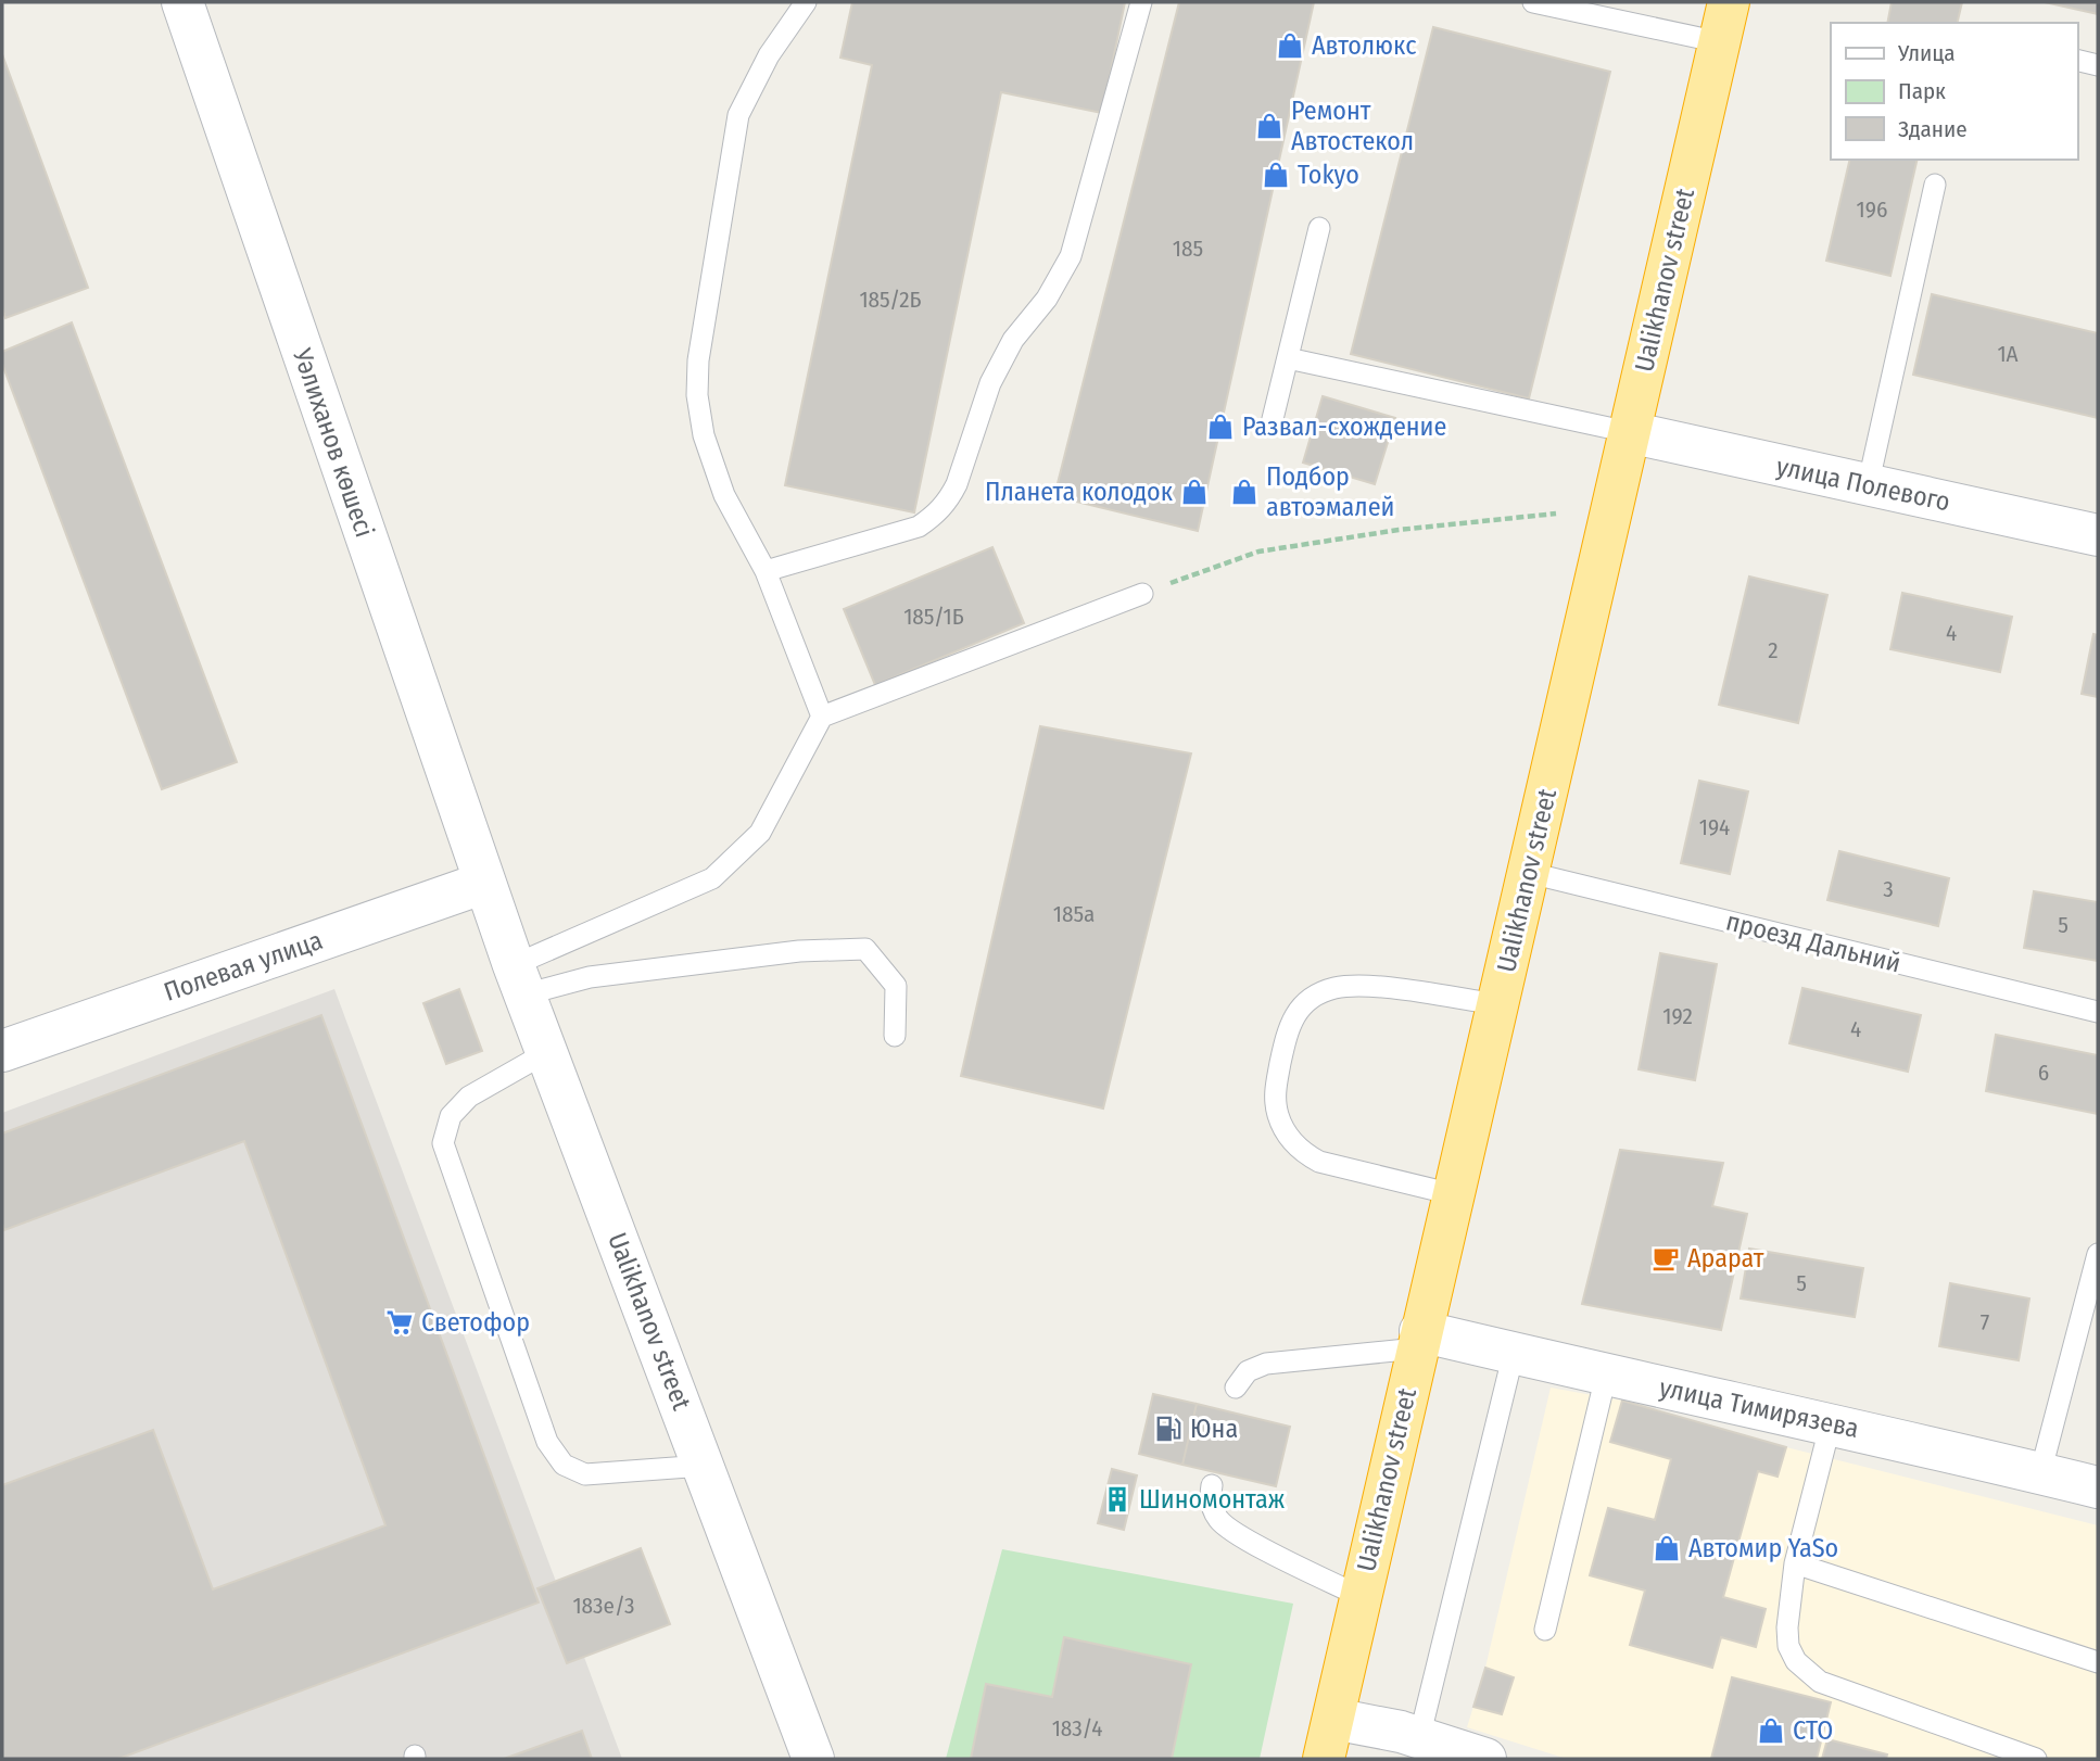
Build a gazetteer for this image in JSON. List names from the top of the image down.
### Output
{
  "streets": {
    "highway": ["Ualikhanov street"],
    "street": [
      "Уәлиханов көшесі",
      "улица Полевого",
      "Полевая улица",
      "улица Тимирязева"
    ],
    "lane": ["проезд Дальний"]
  },
  "crossings": [
    ["Ualikhanov street", "Уәлиханов көшесі"],
    ["Ualikhanov street", "улица Полевого"],
    ["Ualikhanov street", "проезд Дальний"],
    ["Ualikhanov street", "Полевая улица"],
    ["Ualikhanov street", "улица Тимирязева"],
    ["Уәлиханов көшесі", "Полевая улица"]
  ],
  "places": {
    "shop": [
      "Автолюкс",
      "Ремонт Автостекол",
      "Tokyo",
      "Развал-схождение",
      "Планета колодок",
      "Подбор автоэмалей",
      "Автомир YaSo",
      "СТО"
    ],
    "cafe": ["Арарат"],
    "supermarket": ["Светофор"],
    "fuel station": ["Юна"],
    "building": ["Шиномонтаж"]
  },
  "house_numbers": [
    "196",
    "185",
    "185/2Б",
    "1А",
    "185/1Б",
    "4",
    "2",
    "194",
    "3",
    "185а",
    "5",
    "192",
    "4",
    "6",
    "5",
    "7",
    "183е/3",
    "183/4"
  ],
  "legend": ["Улица", "Парк", "Здание"]
}
